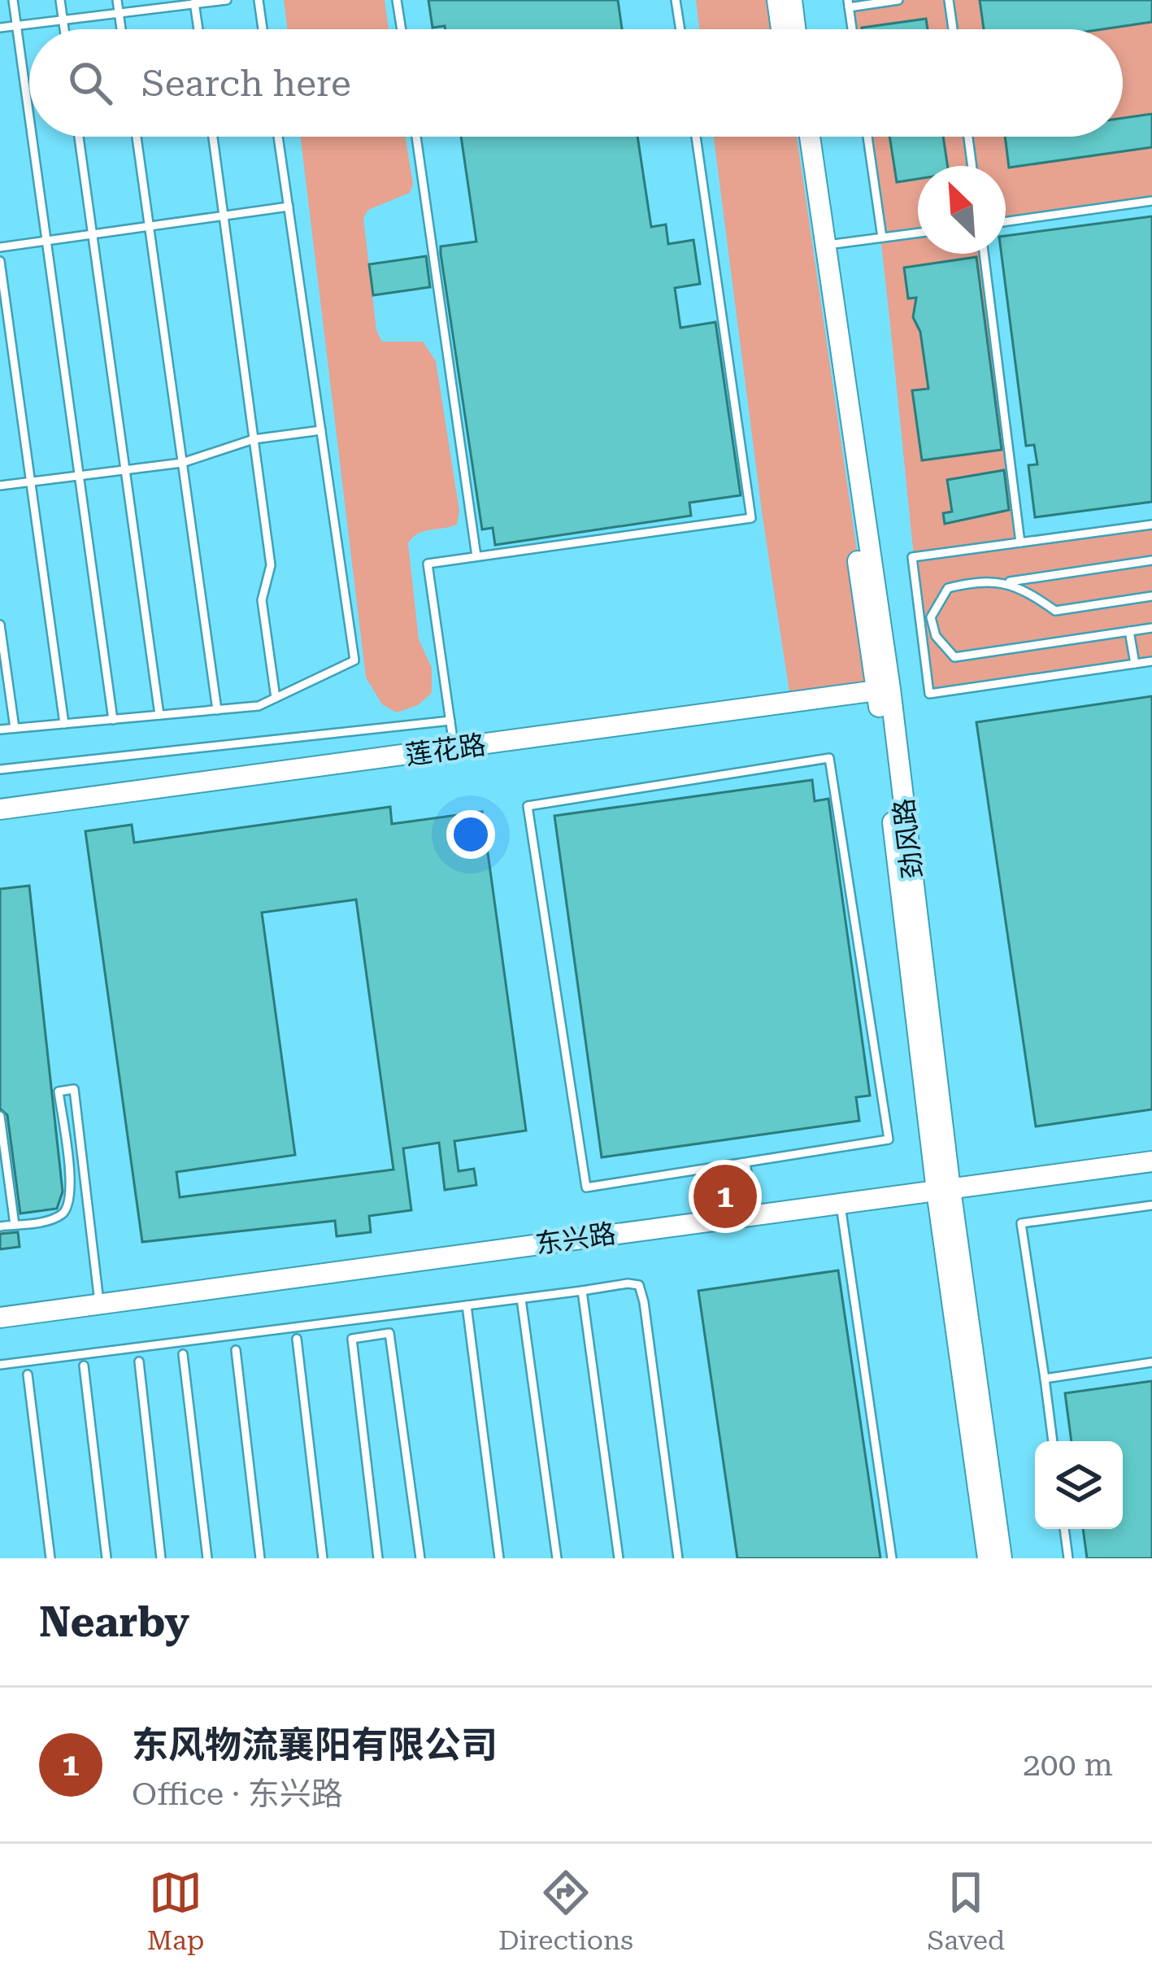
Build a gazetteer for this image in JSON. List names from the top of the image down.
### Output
{
  "streets": {
    "street": ["莲花路", "劲风路", "东兴路"]
  },
  "crossings": [
    ["莲花路", "劲风路"],
    ["劲风路", "东兴路"]
  ],
  "north": "top left",
  "page": {
    "search": "Search here",
    "pins": "1",
    "heading": "Nearby",
    "list": [
      {
        "mark": "1",
        "name": "东风物流襄阳有限公司",
        "note": "Office · 东兴路",
        "value": "200 m"
      }
    ],
    "nav": ["Map", "Directions", "Saved"]
  }
}
